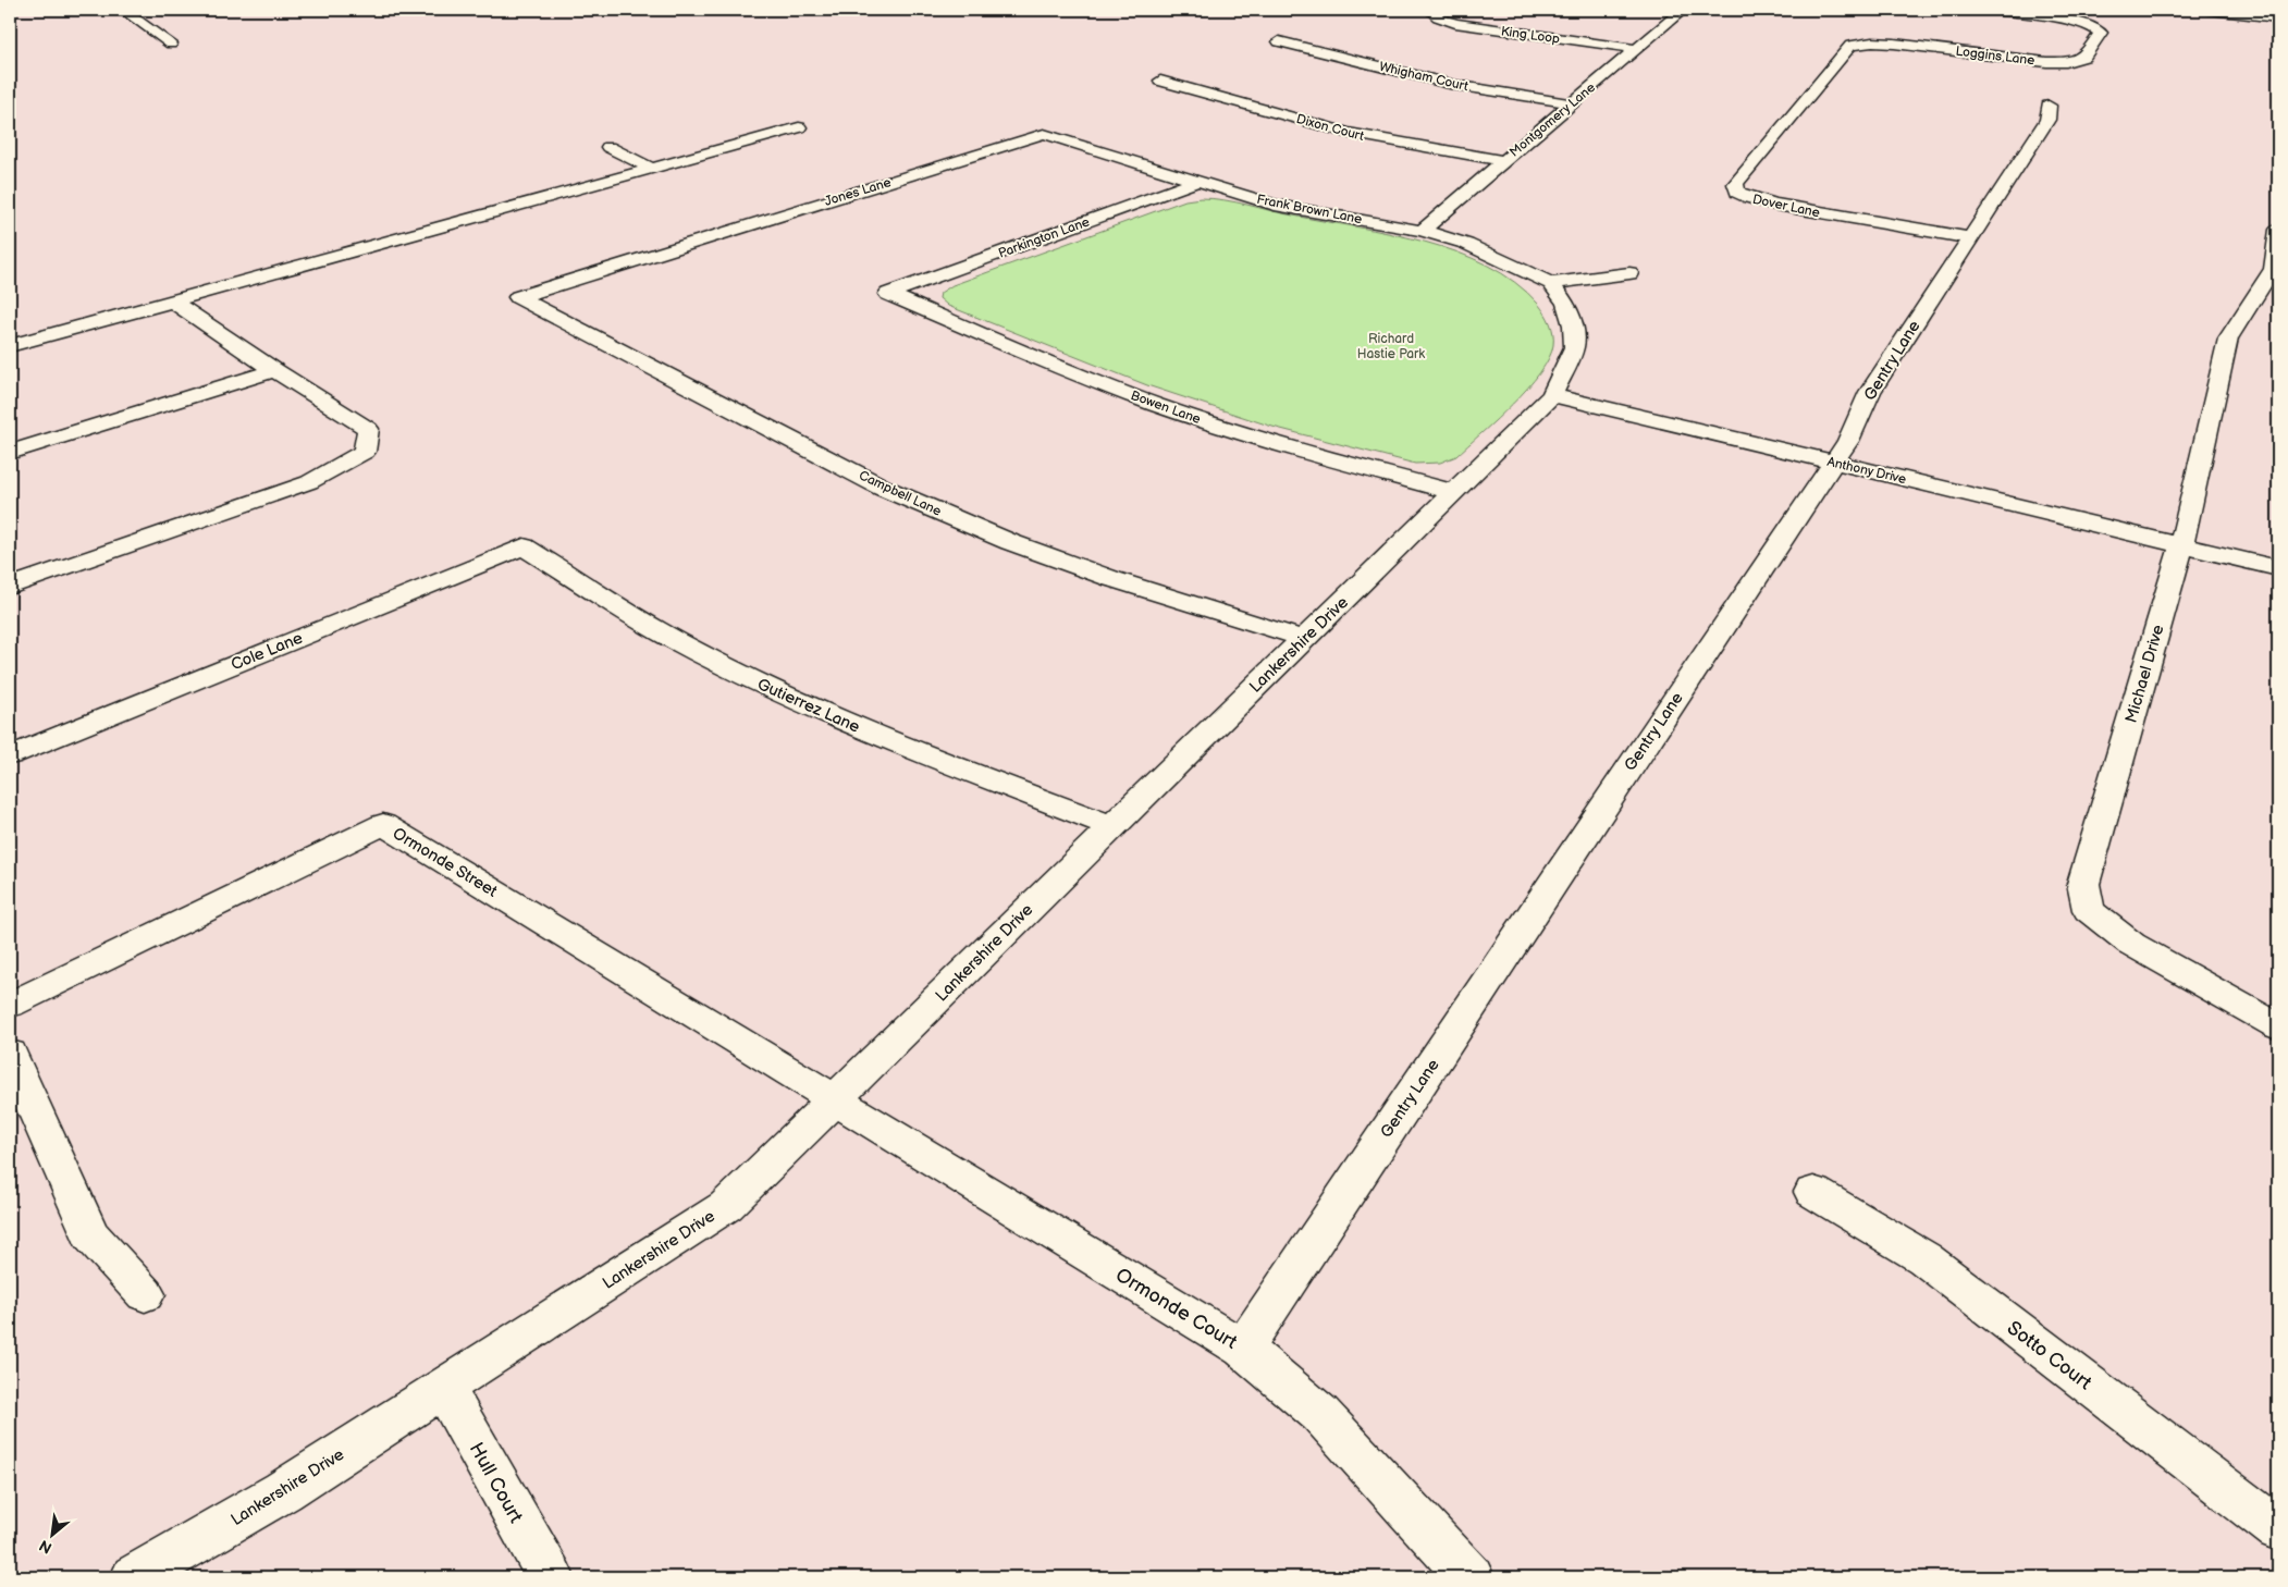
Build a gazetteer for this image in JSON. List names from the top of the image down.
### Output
{
  "streets": {
    "street": [
      "King Loop",
      "Loggins Lane",
      "Whigham Court",
      "Montgomery Lane",
      "Dixon Court",
      "Jones Lane",
      "Dover Lane",
      "Frank Brown Lane",
      "Parkington Lane",
      "Gentry Lane",
      "Bowen Lane",
      "Anthony Drive",
      "Campbell Lane",
      "Lankershire Drive",
      "Cole Lane",
      "Michael Drive",
      "Gutierrez Lane",
      "Ormonde Street",
      "Ormonde Court",
      "Sotto Court",
      "Hull Court"
    ]
  },
  "crossings": [
    ["King Loop", "Montgomery Lane"],
    ["Loggins Lane", "Dover Lane"],
    ["Whigham Court", "Montgomery Lane"],
    ["Montgomery Lane", "Dixon Court"],
    ["Montgomery Lane", "Frank Brown Lane"],
    ["Montgomery Lane", "Lankershire Drive"],
    ["Jones Lane", "Frank Brown Lane"],
    ["Jones Lane", "Parkington Lane"],
    ["Jones Lane", "Campbell Lane"],
    ["Dover Lane", "Gentry Lane"],
    ["Frank Brown Lane", "Parkington Lane"],
    ["Frank Brown Lane", "Lankershire Drive"],
    ["Parkington Lane", "Bowen Lane"],
    ["Gentry Lane", "Anthony Drive"],
    ["Gentry Lane", "Ormonde Court"],
    ["Bowen Lane", "Lankershire Drive"],
    ["Anthony Drive", "Lankershire Drive"],
    ["Anthony Drive", "Michael Drive"],
    ["Campbell Lane", "Lankershire Drive"],
    ["Lankershire Drive", "Gutierrez Lane"],
    ["Lankershire Drive", "Ormonde Street"],
    ["Lankershire Drive", "Ormonde Court"],
    ["Lankershire Drive", "Hull Court"],
    ["Cole Lane", "Gutierrez Lane"],
    ["Ormonde Street", "Ormonde Court"]
  ],
  "parks": ["Richard Hastie Park"],
  "north": "bottom left"
}
